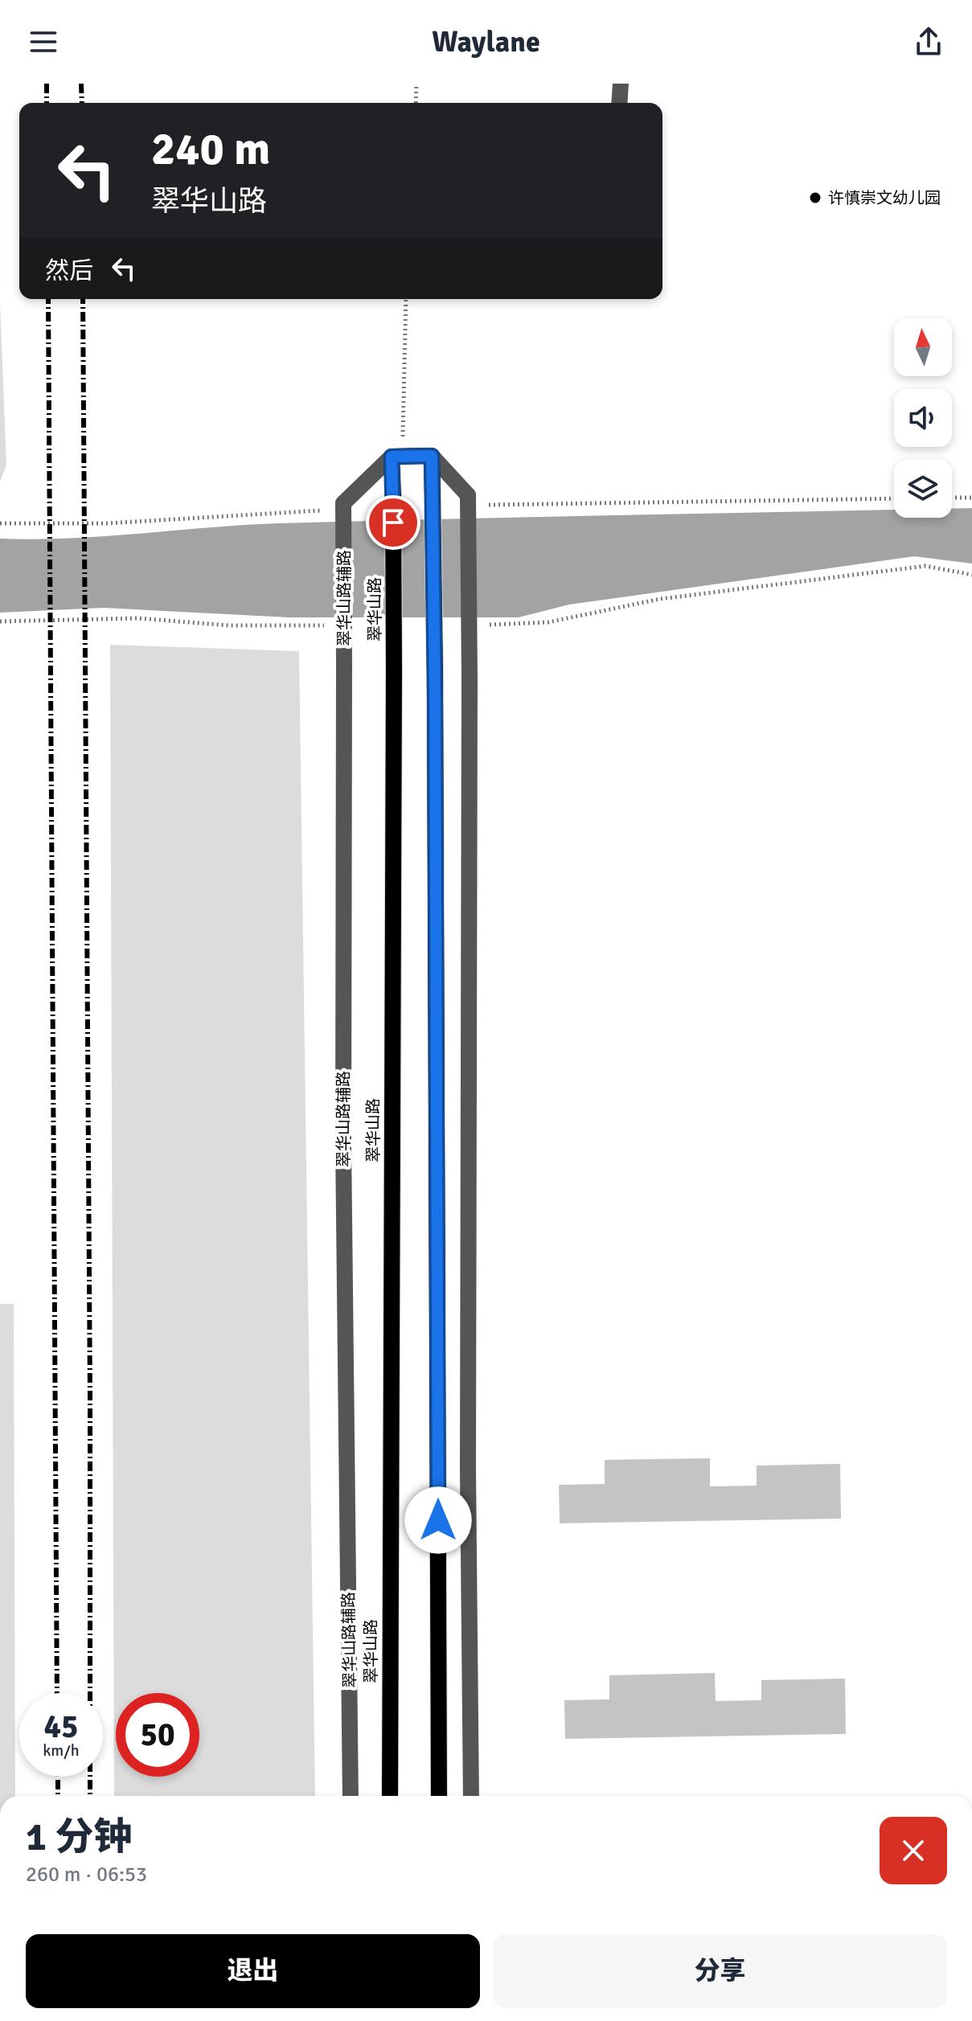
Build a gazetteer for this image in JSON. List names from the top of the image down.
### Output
{
  "streets": {
    "main road": ["翠华山路"],
    "street": ["翠华山路辅路"]
  },
  "crossings": [
    ["翠华山路辅路", "翠华山路"]
  ],
  "places": ["许慎崇文幼儿园"],
  "north": "top",
  "page": {
    "header": "Waylane",
    "turn": ["240 m", "翠华山路"],
    "then": "然后",
    "speed": "45 km/h",
    "limit": "50",
    "heading": ["1 分钟", "260 m · 06:53"],
    "buttons": ["退出", "分享"]
  }
}
